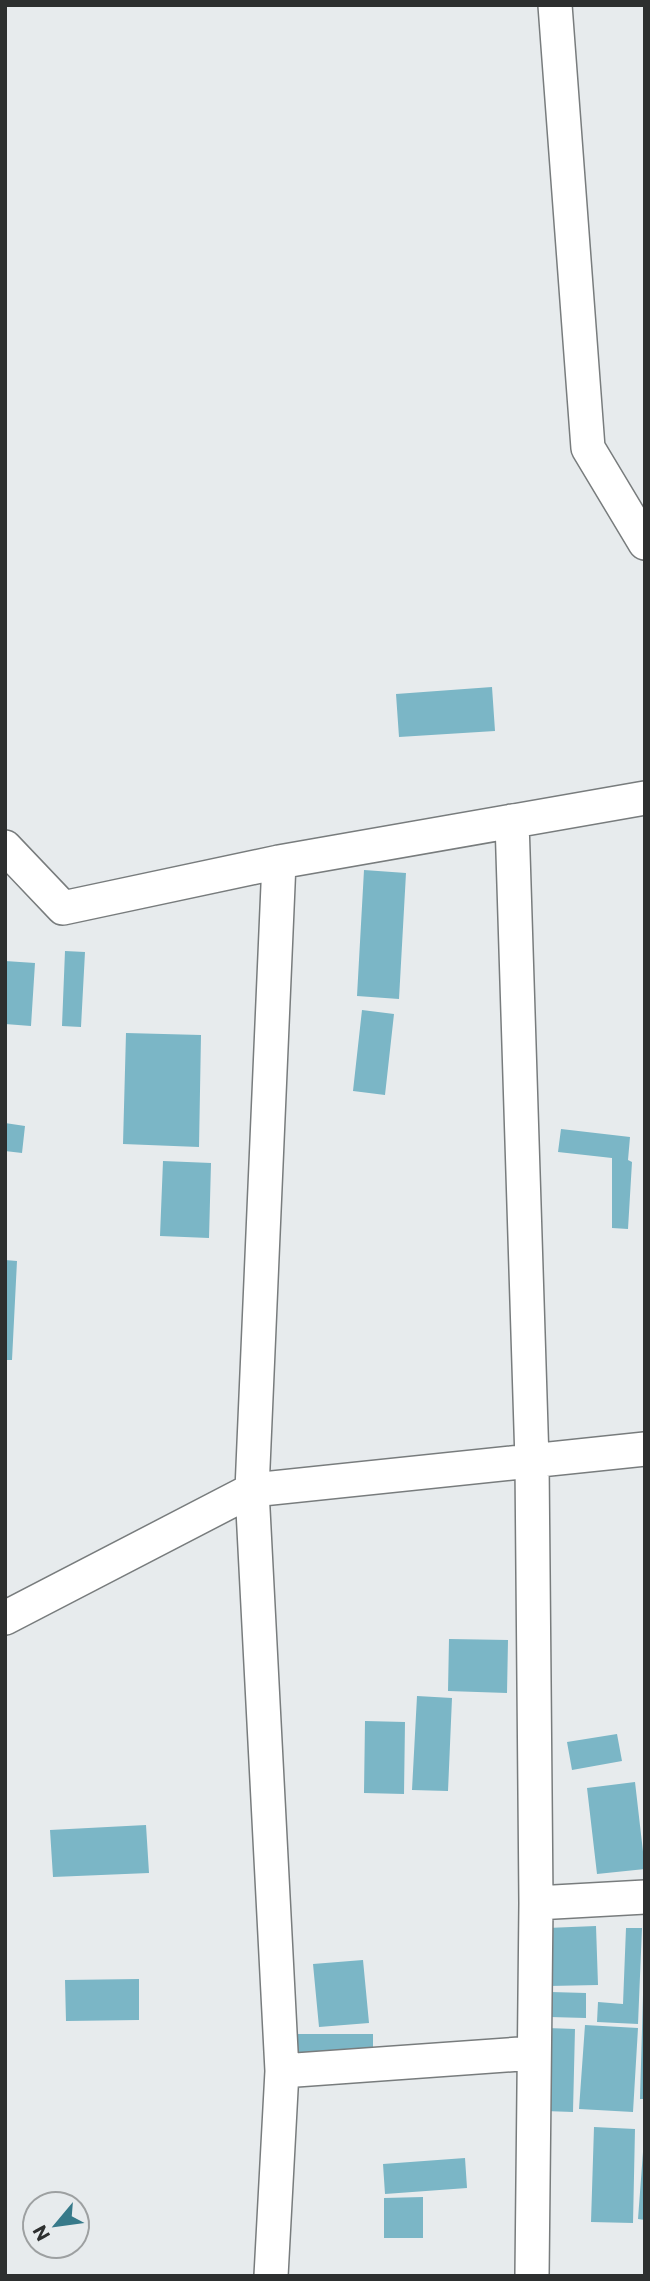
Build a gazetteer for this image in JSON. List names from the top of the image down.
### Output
{
  "north": "bottom left"
}
